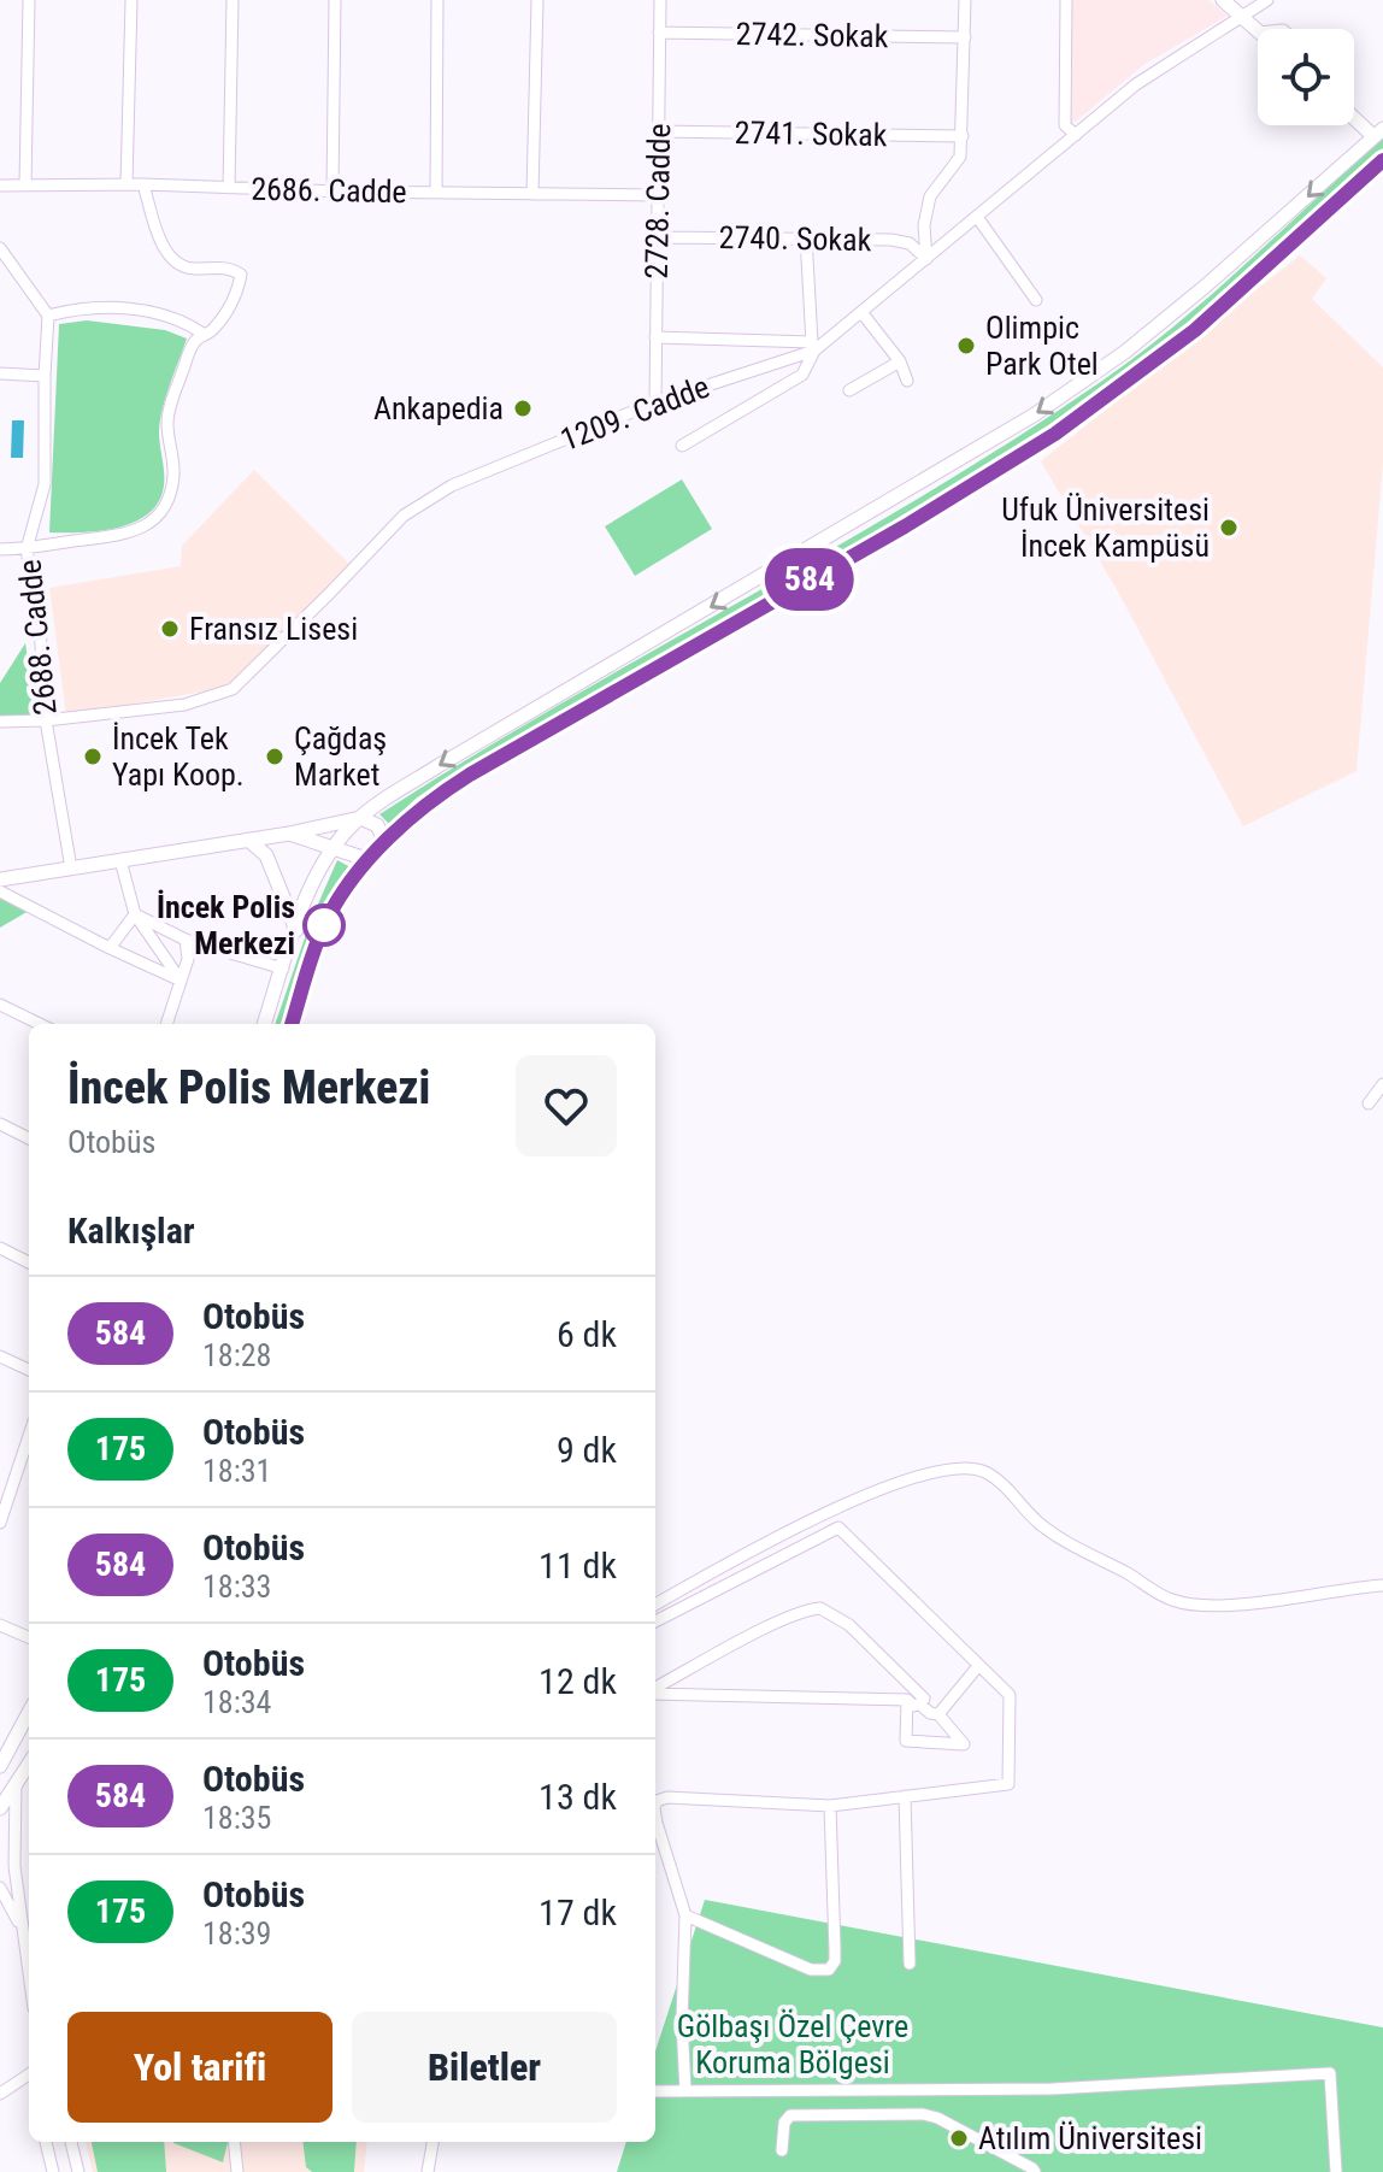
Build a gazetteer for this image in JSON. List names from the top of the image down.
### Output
{
  "streets": {
    "street": [
      "2742. Sokak",
      "2741. Sokak",
      "2686. Cadde",
      "2728. Cadde",
      "2740. Sokak",
      "1209. Cadde",
      "2688. Cadde"
    ]
  },
  "crossings": [
    ["2742. Sokak", "2728. Cadde"],
    ["2741. Sokak", "2728. Cadde"],
    ["2686. Cadde", "2728. Cadde"],
    ["2728. Cadde", "2740. Sokak"],
    ["2728. Cadde", "1209. Cadde"],
    ["2740. Sokak", "1209. Cadde"],
    ["1209. Cadde", "2688. Cadde"]
  ],
  "parks": ["Gölbaşı Özel Çevre Koruma Bölgesi"],
  "places": [
    "Olimpic Park Otel",
    "Ankapedia",
    "Ufuk Üniversitesi İncek Kampüsü",
    "Fransız Lisesi",
    "İncek Tek Yapı Koop.",
    "Çağdaş Market",
    "İncek Polis Merkezi",
    "Atılım Üniversitesi"
  ],
  "lines": ["bus line 584"],
  "page": {
    "on_map": "584",
    "heading": [
      ["İncek Polis Merkezi", "Otobüs"],
      "Kalkışlar"
    ],
    "list": [
      {
        "mark": "584",
        "name": "Otobüs",
        "note": "18:28",
        "value": "6 dk"
      },
      {
        "mark": "175",
        "name": "Otobüs",
        "note": "18:31",
        "value": "9 dk"
      },
      {
        "mark": "584",
        "name": "Otobüs",
        "note": "18:33",
        "value": "11 dk"
      },
      {
        "mark": "175",
        "name": "Otobüs",
        "note": "18:34",
        "value": "12 dk"
      },
      {
        "mark": "584",
        "name": "Otobüs",
        "note": "18:35",
        "value": "13 dk"
      },
      {
        "mark": "175",
        "name": "Otobüs",
        "note": "18:39",
        "value": "17 dk"
      }
    ],
    "buttons": ["Yol tarifi", "Biletler"]
  }
}
